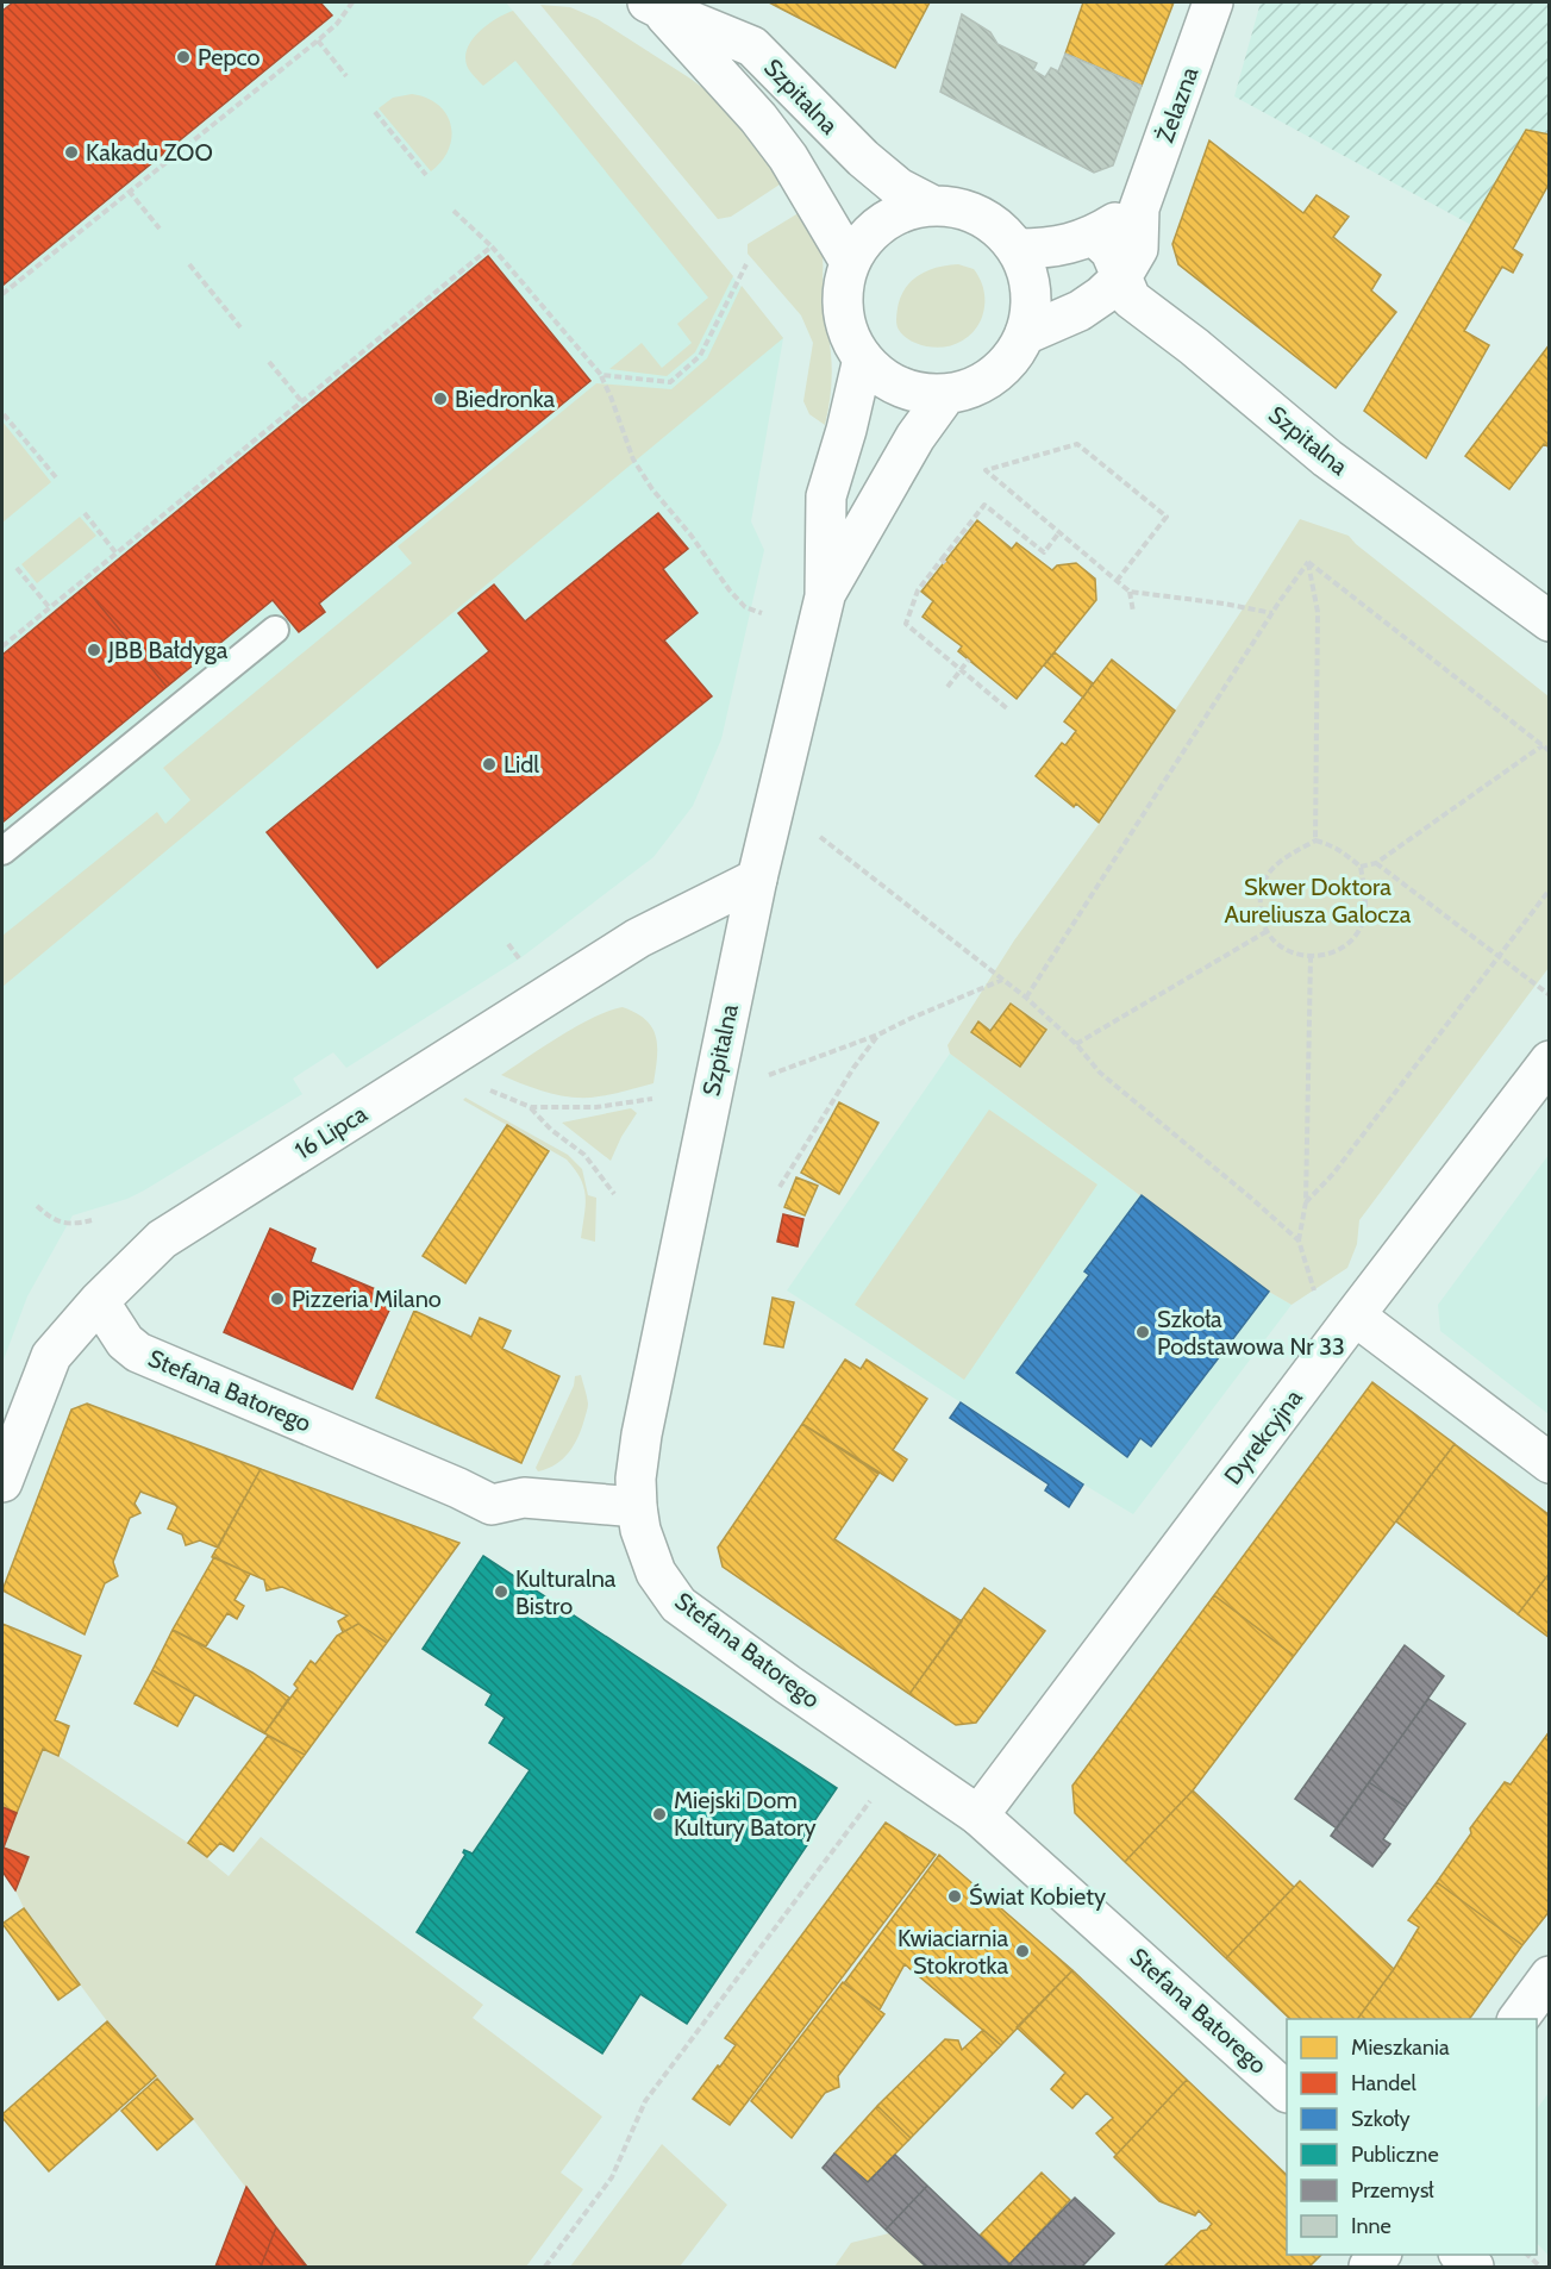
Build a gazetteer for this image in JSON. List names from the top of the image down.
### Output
{
  "streets": {
    "street": [
      "Szpitalna",
      "Żelazna",
      "16 Lipca",
      "Stefana Batorego",
      "Dyrekcyjna"
    ]
  },
  "crossings": [
    ["Szpitalna", "Żelazna"],
    ["Szpitalna", "16 Lipca"],
    ["Szpitalna", "Stefana Batorego"],
    ["16 Lipca", "Stefana Batorego"],
    ["Stefana Batorego", "Dyrekcyjna"]
  ],
  "parks": ["Skwer Doktora Aureliusza Galocza"],
  "places": [
    "Pepco",
    "Kakadu ZOO",
    "Biedronka",
    "JBB Bałdyga",
    "Lidl",
    "Pizzeria Milano",
    "Szkoła Podstawowa Nr 33",
    "Kulturalna Bistro",
    "Miejski Dom Kultury Batory",
    "Świat Kobiety",
    "Kwiaciarnia Stokrotka"
  ],
  "legend": [
    "Mieszkania",
    "Handel",
    "Szkoły",
    "Publiczne",
    "Przemysł",
    "Inne"
  ]
}
